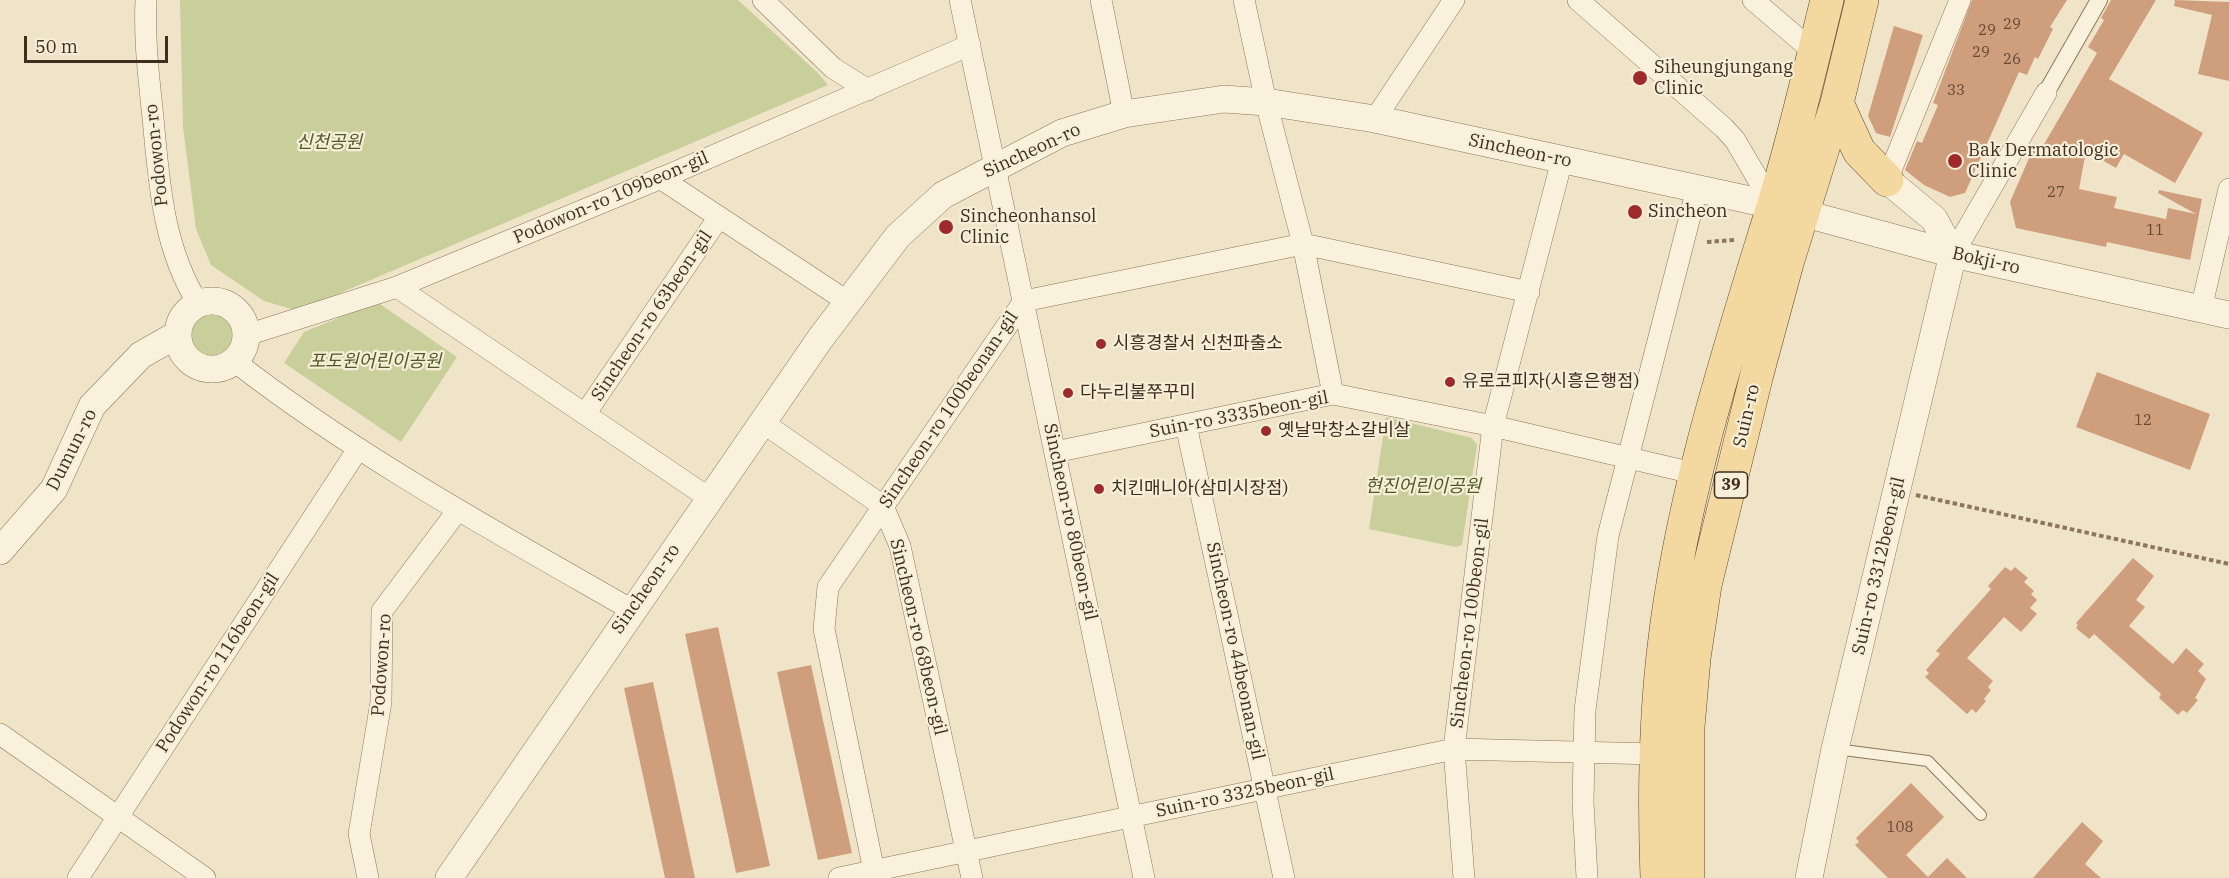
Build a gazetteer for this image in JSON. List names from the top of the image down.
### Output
{
  "streets": {
    "main road": ["Suin-ro", "39"],
    "street": [
      "Sincheon-ro",
      "Podowon-ro",
      "Podowon-ro 109beon-gil",
      "Bokji-ro",
      "Sincheon-ro 63beon-gil",
      "Sincheon-ro 100beonan-gil",
      "Suin-ro 3335beon-gil",
      "Dumun-ro",
      "Sincheon-ro 80beon-gil",
      "Suin-ro 3312beon-gil",
      "Sincheon-ro 100beon-gil",
      "Sincheon-ro 68beon-gil",
      "Sincheon-ro 44beonan-gil",
      "Podowon-ro 116beon-gil",
      "Suin-ro 3325beon-gil"
    ]
  },
  "crossings": [
    ["Sincheon-ro", "Bokji-ro"],
    ["Sincheon-ro", "Sincheon-ro 63beon-gil"],
    ["Sincheon-ro", "Suin-ro"],
    ["Sincheon-ro", "Sincheon-ro 80beon-gil"],
    ["Sincheon-ro", "Sincheon-ro 100beon-gil"],
    ["Podowon-ro", "Podowon-ro 109beon-gil"],
    ["Podowon-ro", "Dumun-ro"],
    ["Podowon-ro 109beon-gil", "Sincheon-ro 63beon-gil"],
    ["Podowon-ro 109beon-gil", "Dumun-ro"],
    ["Podowon-ro 109beon-gil", "Sincheon-ro 80beon-gil"],
    ["Bokji-ro", "Suin-ro"],
    ["Bokji-ro", "Suin-ro 3312beon-gil"],
    ["Sincheon-ro 100beonan-gil", "Sincheon-ro 80beon-gil"],
    ["Sincheon-ro 100beonan-gil", "Sincheon-ro 100beon-gil"],
    ["Sincheon-ro 100beonan-gil", "Sincheon-ro 68beon-gil"],
    ["Sincheon-ro 100beonan-gil", "Suin-ro 3325beon-gil"],
    ["Suin-ro 3335beon-gil", "Suin-ro"],
    ["Suin-ro 3335beon-gil", "Sincheon-ro 80beon-gil"],
    ["Suin-ro 3335beon-gil", "Sincheon-ro 100beon-gil"],
    ["Suin-ro 3335beon-gil", "Sincheon-ro 44beonan-gil"],
    ["Suin-ro", "Suin-ro 3325beon-gil"],
    ["Sincheon-ro 80beon-gil", "Suin-ro 3325beon-gil"],
    ["Sincheon-ro 100beon-gil", "Suin-ro 3325beon-gil"],
    ["Sincheon-ro 68beon-gil", "Suin-ro 3325beon-gil"],
    ["Sincheon-ro 44beonan-gil", "Suin-ro 3325beon-gil"]
  ],
  "parks": ["신천공원", "포도원어린이공원", "현진어린이공원"],
  "places": [
    "Siheungjungang Clinic",
    "Bak Dermatologic Clinic",
    "Sincheon",
    "Sincheonhansol Clinic",
    "시흥경찰서 신천파출소",
    "유로코피자(시흥은행점)",
    "다누리불쭈꾸미",
    "옛날막창소갈비살",
    "치킨매니아(삼미시장점)"
  ],
  "house_numbers": [
    "29",
    "29",
    "29",
    "26",
    "33",
    "27",
    "11",
    "12",
    "108"
  ],
  "scale_bar": "50 m"
}
